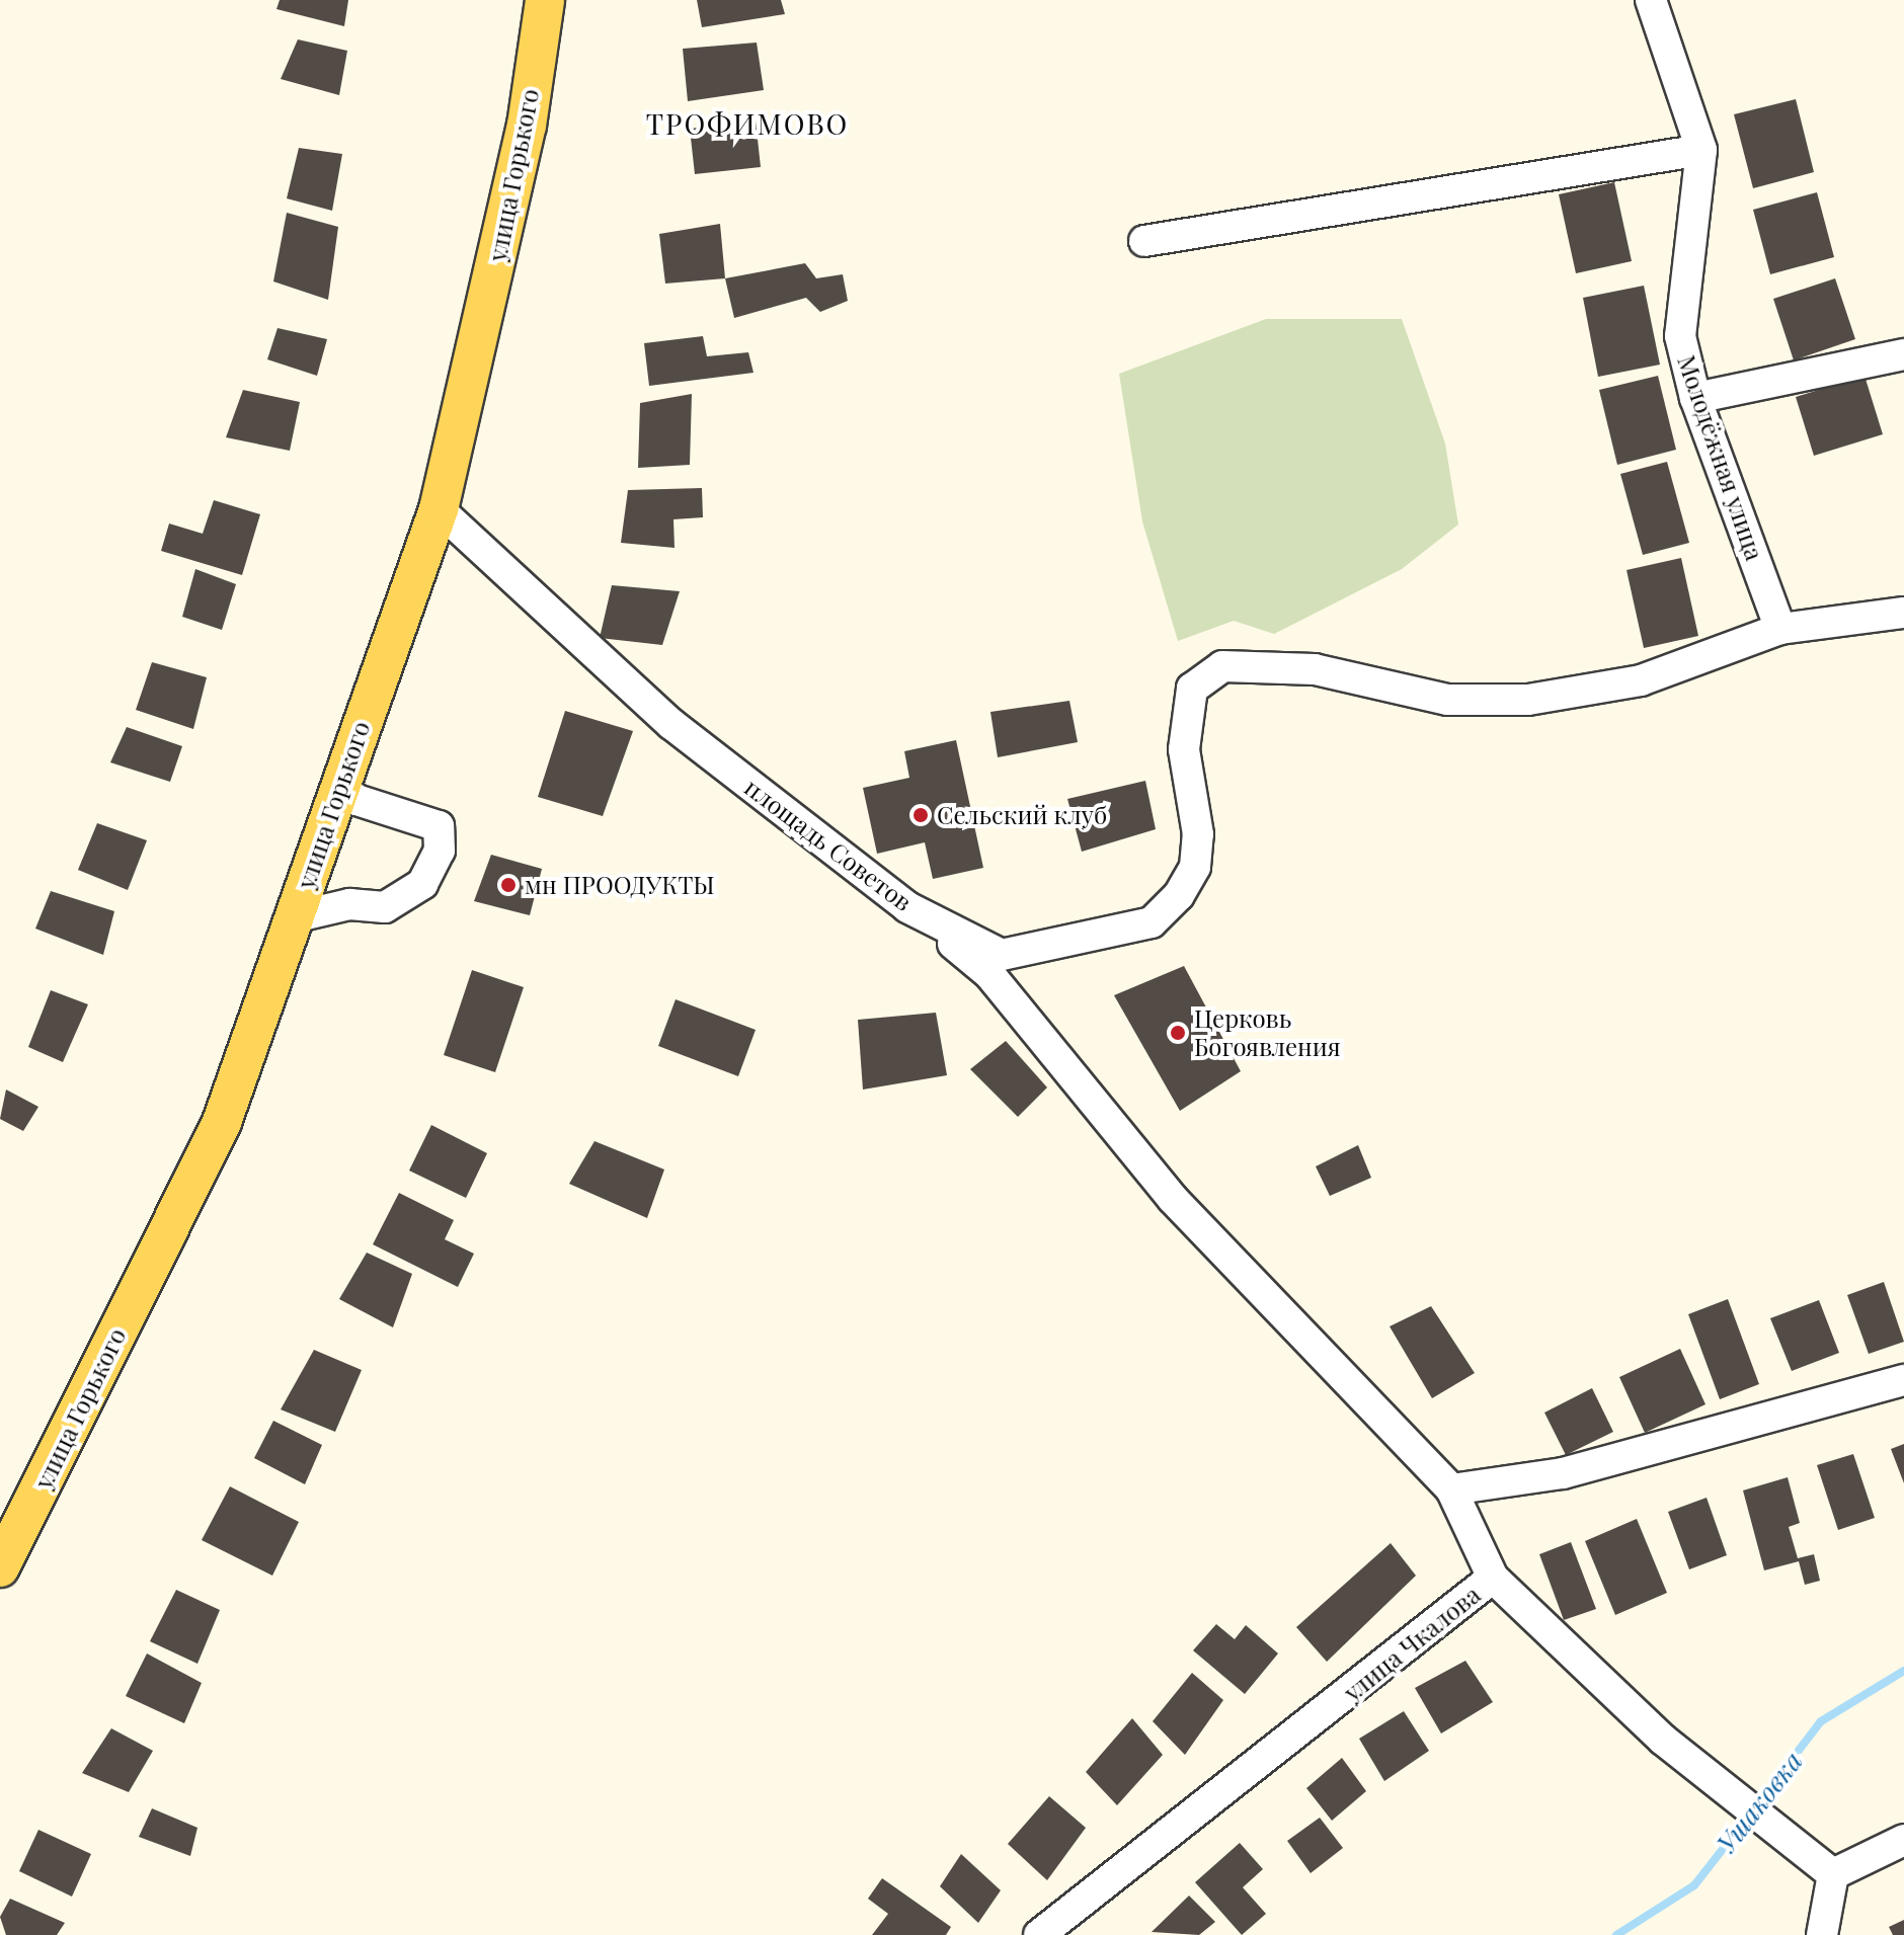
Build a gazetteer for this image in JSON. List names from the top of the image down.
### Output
{
  "streets": {
    "main road": ["улица Горького"],
    "street": ["Молодёжная улица", "площадь Советов", "улица Чкалова"]
  },
  "crossings": [
    ["улица Горького", "площадь Советов"],
    ["Молодёжная улица", "площадь Советов"],
    ["площадь Советов", "улица Чкалова"]
  ],
  "districts": ["ТРОФИМОВО"],
  "water": ["Ушаковка"],
  "places": ["Сельский клуб", "мн ПРООДУКТЫ", "Церковь Богоявления"]
}
